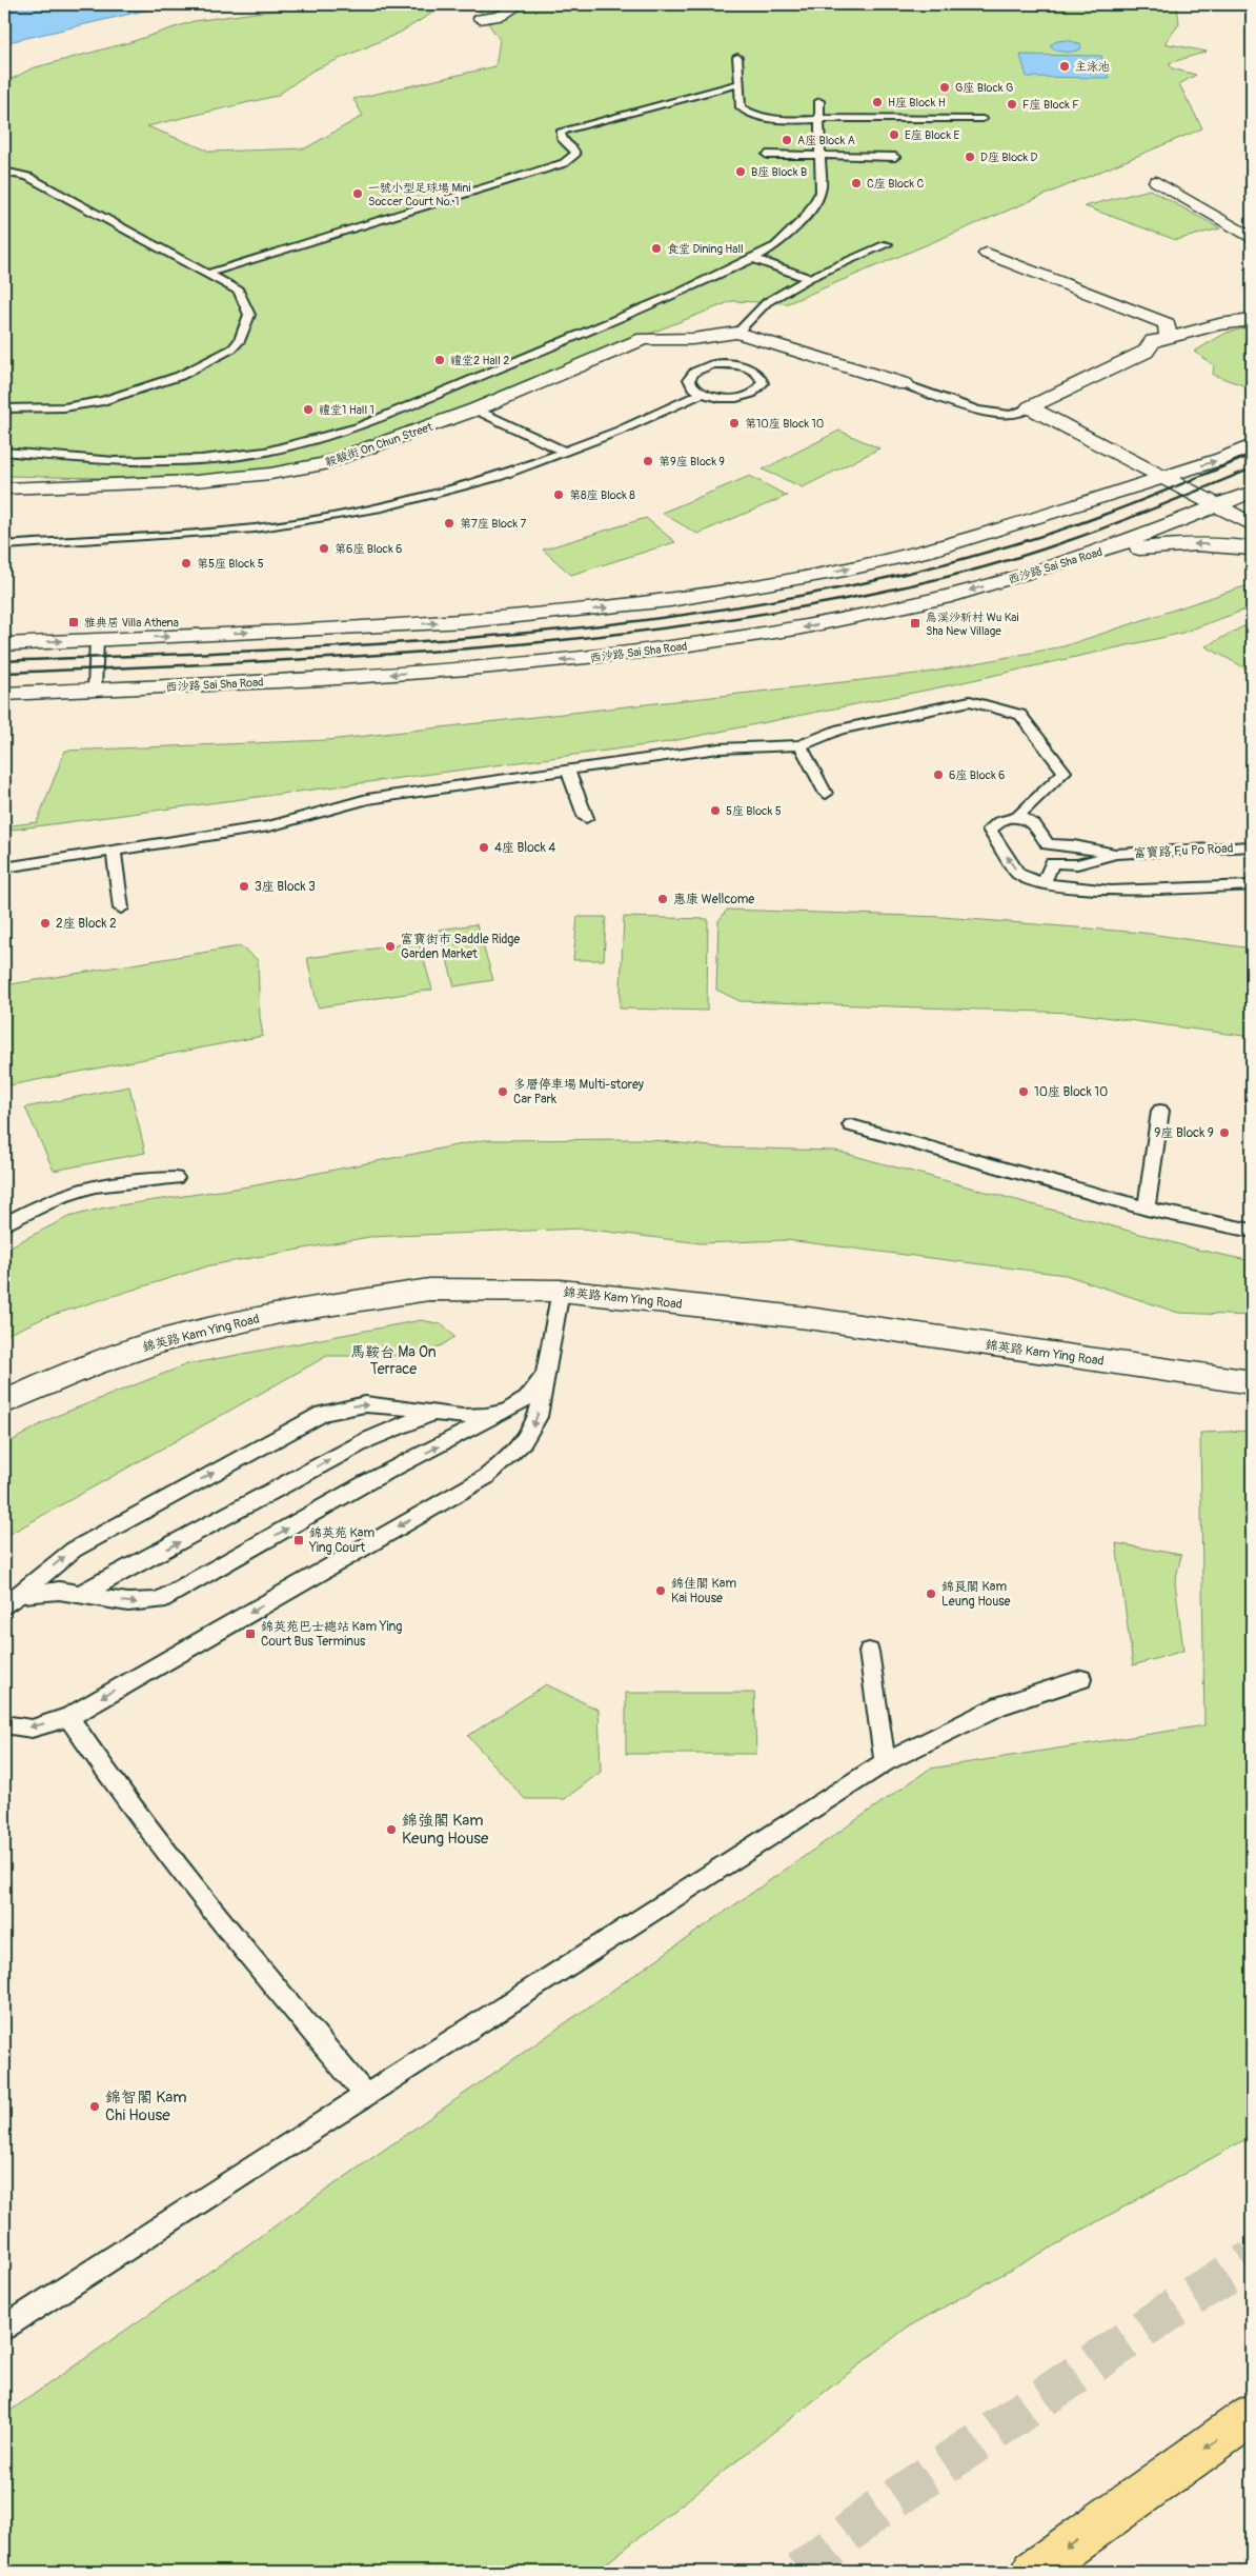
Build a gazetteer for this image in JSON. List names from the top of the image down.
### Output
{
  "streets": {
    "street": ["鞍駿街 On Chun Street", "西沙路 Sai Sha Road", "錦英路 Kam Ying Road"],
    "lane": ["富寶路 Fu Po Road"]
  },
  "districts": ["馬鞍台 Ma On Terrace"],
  "places": {
    "other": [
      "主泳池",
      "G座 Block G",
      "H座 Block H",
      "F座 Block F",
      "E座 Block E",
      "A座 Block A",
      "D座 Block D",
      "B座 Block B",
      "C座 Block C",
      "一號小型足球場 Mini Soccer Court No. 1",
      "食堂 Dining Hall",
      "禮堂2 Hall 2",
      "禮堂1 Hall 1",
      "第10座 Block 10",
      "第9座 Block 9",
      "第8座 Block 8",
      "第7座 Block 7",
      "第6座 Block 6",
      "第5座 Block 5",
      "6座 Block 6",
      "5座 Block 5",
      "4座 Block 4",
      "3座 Block 3",
      "惠康 Wellcome",
      "2座 Block 2",
      "富寶街市 Saddle Ridge Garden Market",
      "多層停車場 Multi-storey Car Park",
      "10座 Block 10",
      "9座 Block 9",
      "錦佳閣 Kam Kai House",
      "錦良閣 Kam Leung House",
      "錦強閣 Kam Keung House",
      "錦智閣 Kam Chi House"
    ],
    "transit": [
      "雅典居 Villa Athena",
      "烏溪沙新村 Wu Kai Sha New Village",
      "錦英苑 Kam Ying Court",
      "錦英苑巴士總站 Kam Ying Court Bus Terminus"
    ]
  }
}
